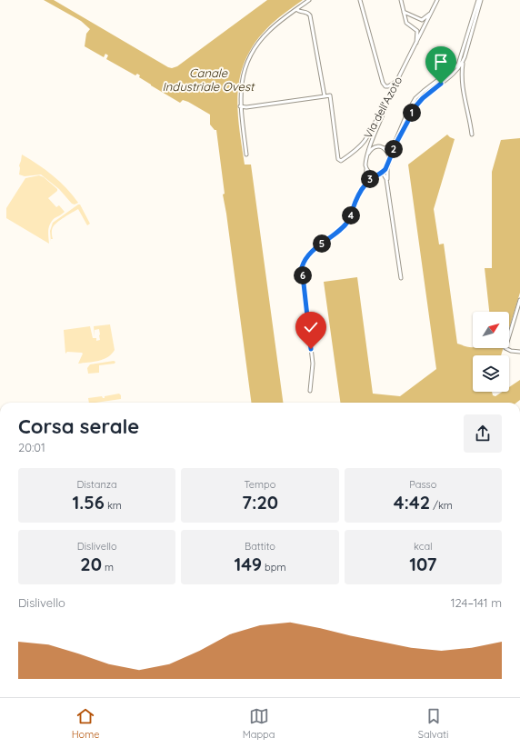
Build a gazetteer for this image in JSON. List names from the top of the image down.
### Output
{
  "streets": {
    "street": ["Via dell'Azoto"]
  },
  "water": ["Canale Industriale Ovest"],
  "north": "top right",
  "page": {
    "pins": [
      "1",
      "2",
      "3",
      "4",
      "5",
      "6"
    ],
    "heading": ["Corsa serale", "20:01"],
    "stats": [
      ["Distanza", "1.56 km"],
      ["Tempo", "7:20"],
      ["Passo", "4:42 /km"],
      ["Dislivello", "20 m"],
      ["Battito", "149 bpm"],
      ["kcal", "107"]
    ],
    "chart": ["Dislivello", "124–141 m"],
    "tabs": ["Home", "Mappa", "Salvati"]
  }
}
